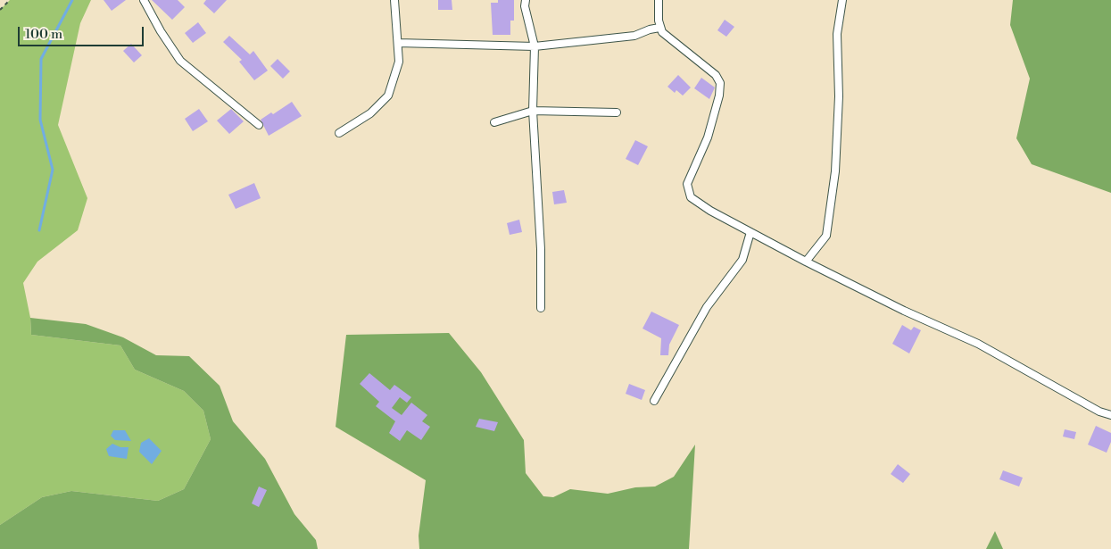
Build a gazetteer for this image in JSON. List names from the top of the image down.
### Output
{
  "scale_bar": "100 m"
}
